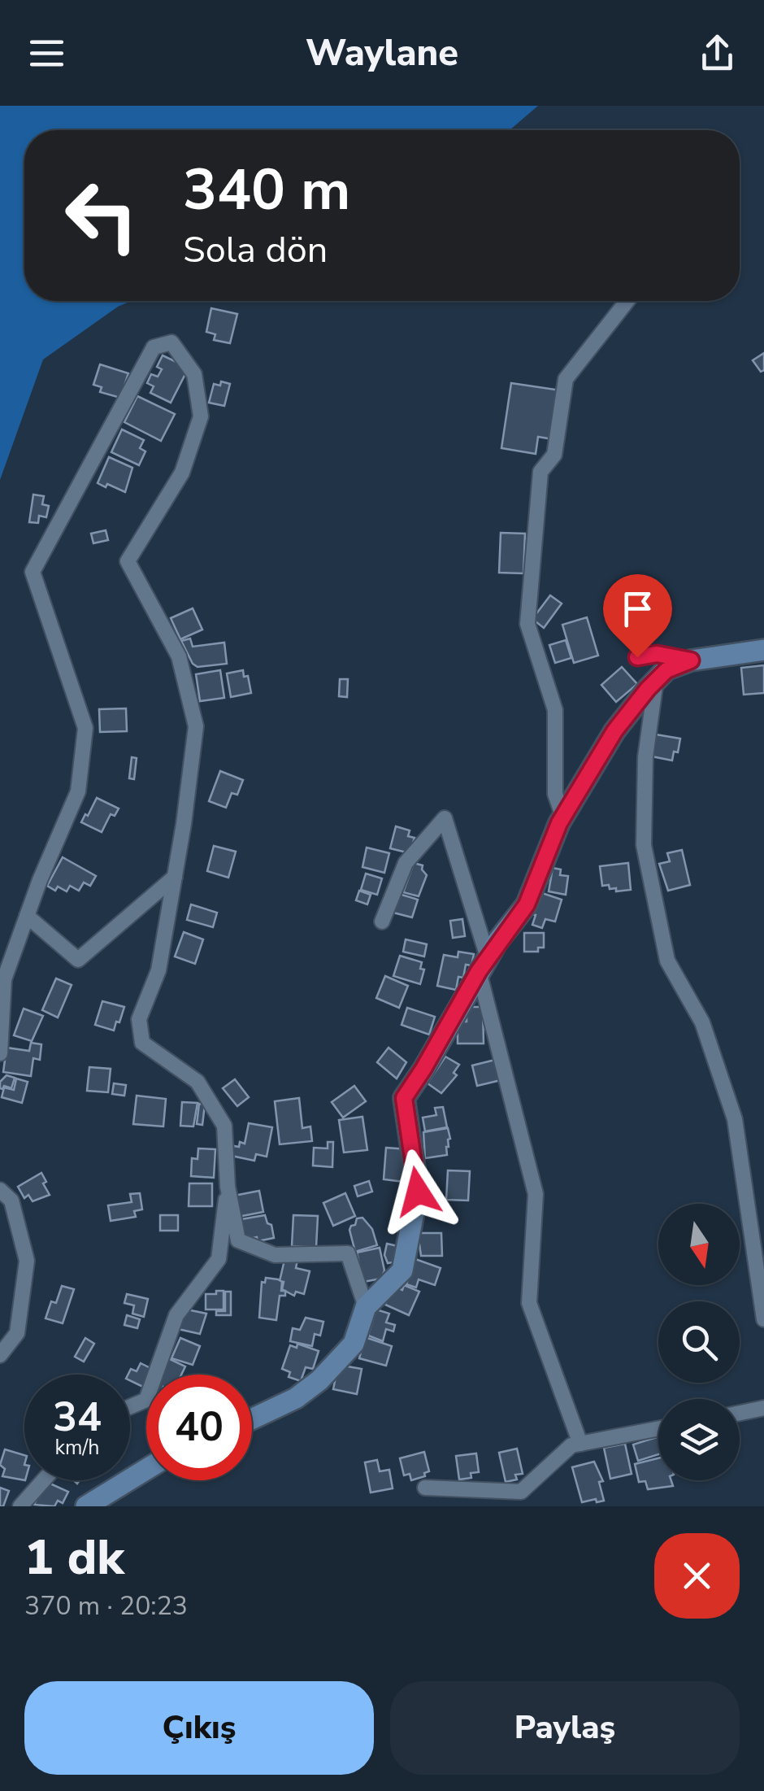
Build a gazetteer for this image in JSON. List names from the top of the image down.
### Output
{
  "north": "bottom",
  "page": {
    "header": "Waylane",
    "turn": ["340 m", "Sola dön"],
    "speed": "34 km/h",
    "limit": "40",
    "heading": ["1 dk", "370 m · 20:23"],
    "buttons": ["Çıkış", "Paylaş"]
  }
}
